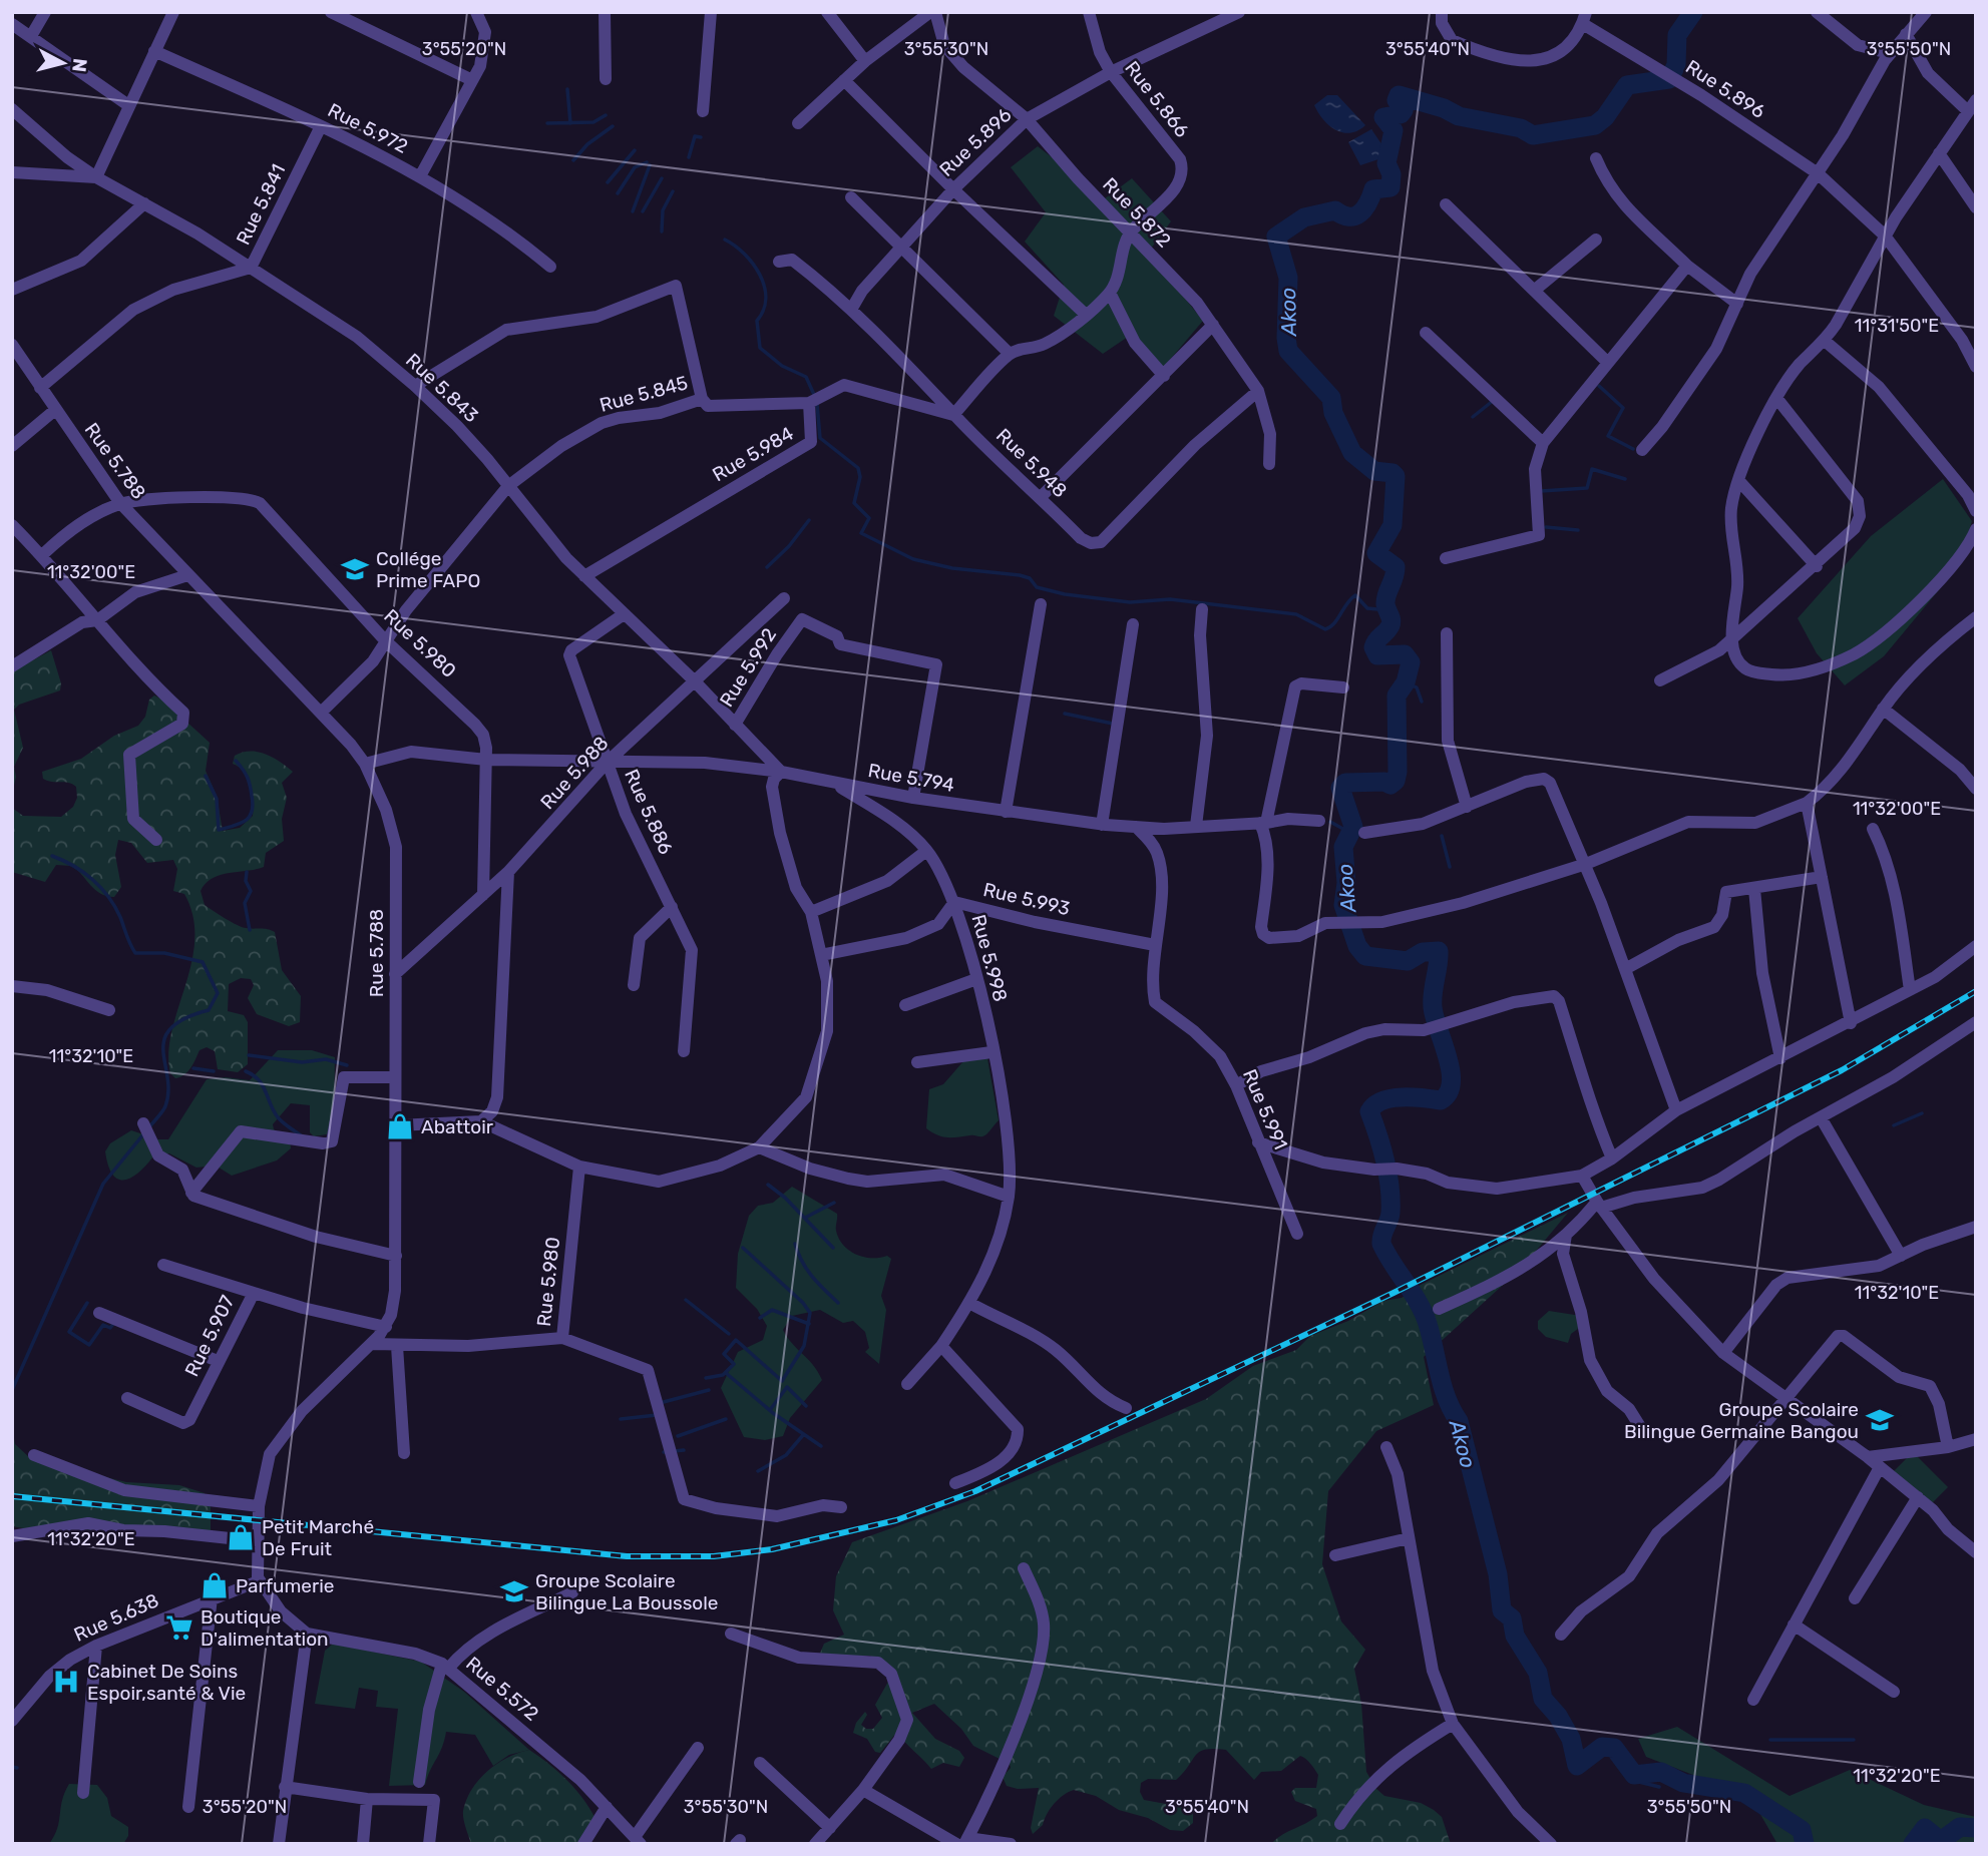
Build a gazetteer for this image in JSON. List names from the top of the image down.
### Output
{
  "streets": {
    "street": [
      "Rue 5.896",
      "Rue 5.866",
      "Rue 5.972",
      "Rue 5.841",
      "Rue 5.872",
      "Rue 5.843",
      "Rue 5.845",
      "Rue 5.984",
      "Rue 5.788",
      "Rue 5.948",
      "Rue 5.980",
      "Rue 5.992",
      "Rue 5.988",
      "Rue 5.794",
      "Rue 5.886",
      "Rue 5.993",
      "Rue 5.998",
      "Rue 5.991",
      "Rue 5.907",
      "Rue 5.638",
      "Rue 5.572"
    ]
  },
  "crossings": [
    ["Rue 5.896", "Rue 5.866"],
    ["Rue 5.896", "Rue 5.872"],
    ["Rue 5.896", "Rue 5.948"],
    ["Rue 5.866", "Rue 5.872"],
    ["Rue 5.972", "Rue 5.841"],
    ["Rue 5.841", "Rue 5.843"],
    ["Rue 5.841", "Rue 5.788"],
    ["Rue 5.872", "Rue 5.948"],
    ["Rue 5.843", "Rue 5.845"],
    ["Rue 5.843", "Rue 5.984"],
    ["Rue 5.843", "Rue 5.992"],
    ["Rue 5.843", "Rue 5.988"],
    ["Rue 5.843", "Rue 5.794"],
    ["Rue 5.843", "Rue 5.886"],
    ["Rue 5.845", "Rue 5.984"],
    ["Rue 5.845", "Rue 5.788"],
    ["Rue 5.845", "Rue 5.980"],
    ["Rue 5.788", "Rue 5.980"],
    ["Rue 5.788", "Rue 5.988"],
    ["Rue 5.788", "Rue 5.794"],
    ["Rue 5.788", "Rue 5.907"],
    ["Rue 5.788", "Rue 5.638"],
    ["Rue 5.980", "Rue 5.988"],
    ["Rue 5.980", "Rue 5.794"],
    ["Rue 5.992", "Rue 5.794"],
    ["Rue 5.988", "Rue 5.794"],
    ["Rue 5.988", "Rue 5.886"],
    ["Rue 5.794", "Rue 5.886"],
    ["Rue 5.794", "Rue 5.998"],
    ["Rue 5.794", "Rue 5.991"],
    ["Rue 5.993", "Rue 5.998"],
    ["Rue 5.993", "Rue 5.991"]
  ],
  "water": ["Akoo"],
  "places": {
    "school or university": ["Collége Prime FAPO", "Groupe Scolaire Bilingue Germaine Bangou", "Groupe Scolaire Bilingue La Boussole"],
    "shop": ["Abattoir", "Petit Marché De Fruit", "Parfumerie"],
    "supermarket": ["Boutique D'alimentation"],
    "hospital": ["Cabinet De Soins Espoir,santé & Vie"]
  },
  "north": "right",
  "coordinates": [
    "3°55'20\"N",
    "3°55'30\"N",
    "3°55'40\"N",
    "3°55'50\"N",
    "11°31'50\"E",
    "11°32'00\"E",
    "11°32'10\"E",
    "11°32'20\"E"
  ]
}
